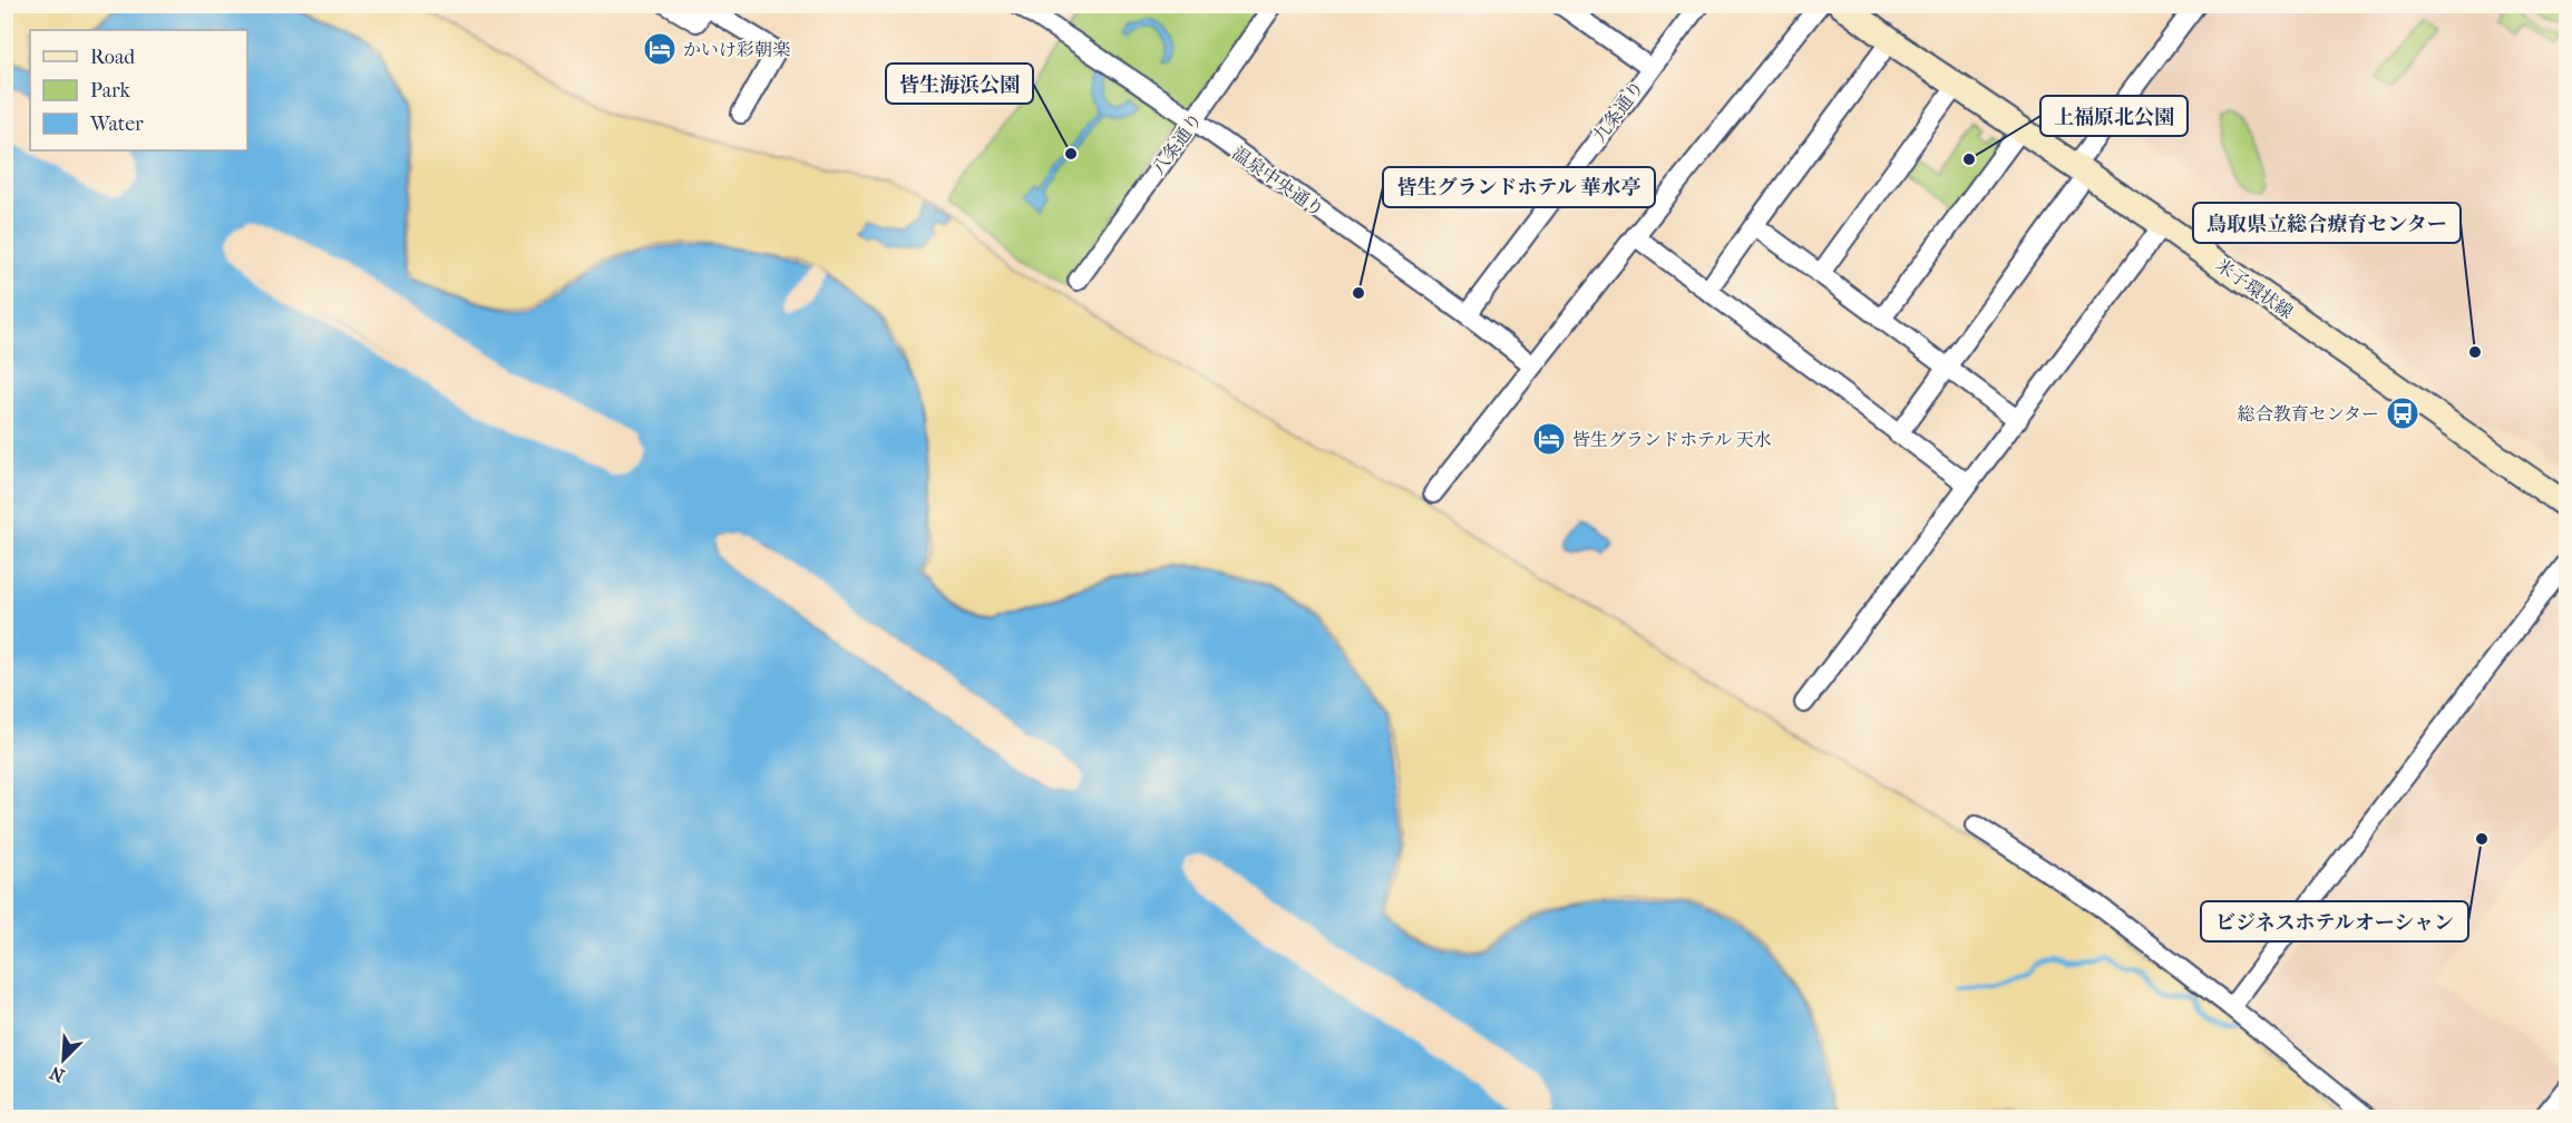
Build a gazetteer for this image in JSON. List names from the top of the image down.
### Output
{
  "streets": {
    "main road": ["米子環状線"],
    "street": ["九条通り", "八条通り", "温泉中央通り"]
  },
  "crossings": [
    ["九条通り", "温泉中央通り"],
    ["八条通り", "温泉中央通り"]
  ],
  "places": {
    "hotel": ["かいけ彩朝楽", "皆生グランドホテル 天水"],
    "other": [
      "皆生海浜公園",
      "上福原北公園",
      "皆生グランドホテル 華水亭",
      "鳥取県立総合療育センター",
      "ビジネスホテルオーシャン"
    ],
    "bus stop": ["総合教育センター"]
  },
  "legend": ["Road", "Park", "Water"],
  "north": "bottom left"
}
